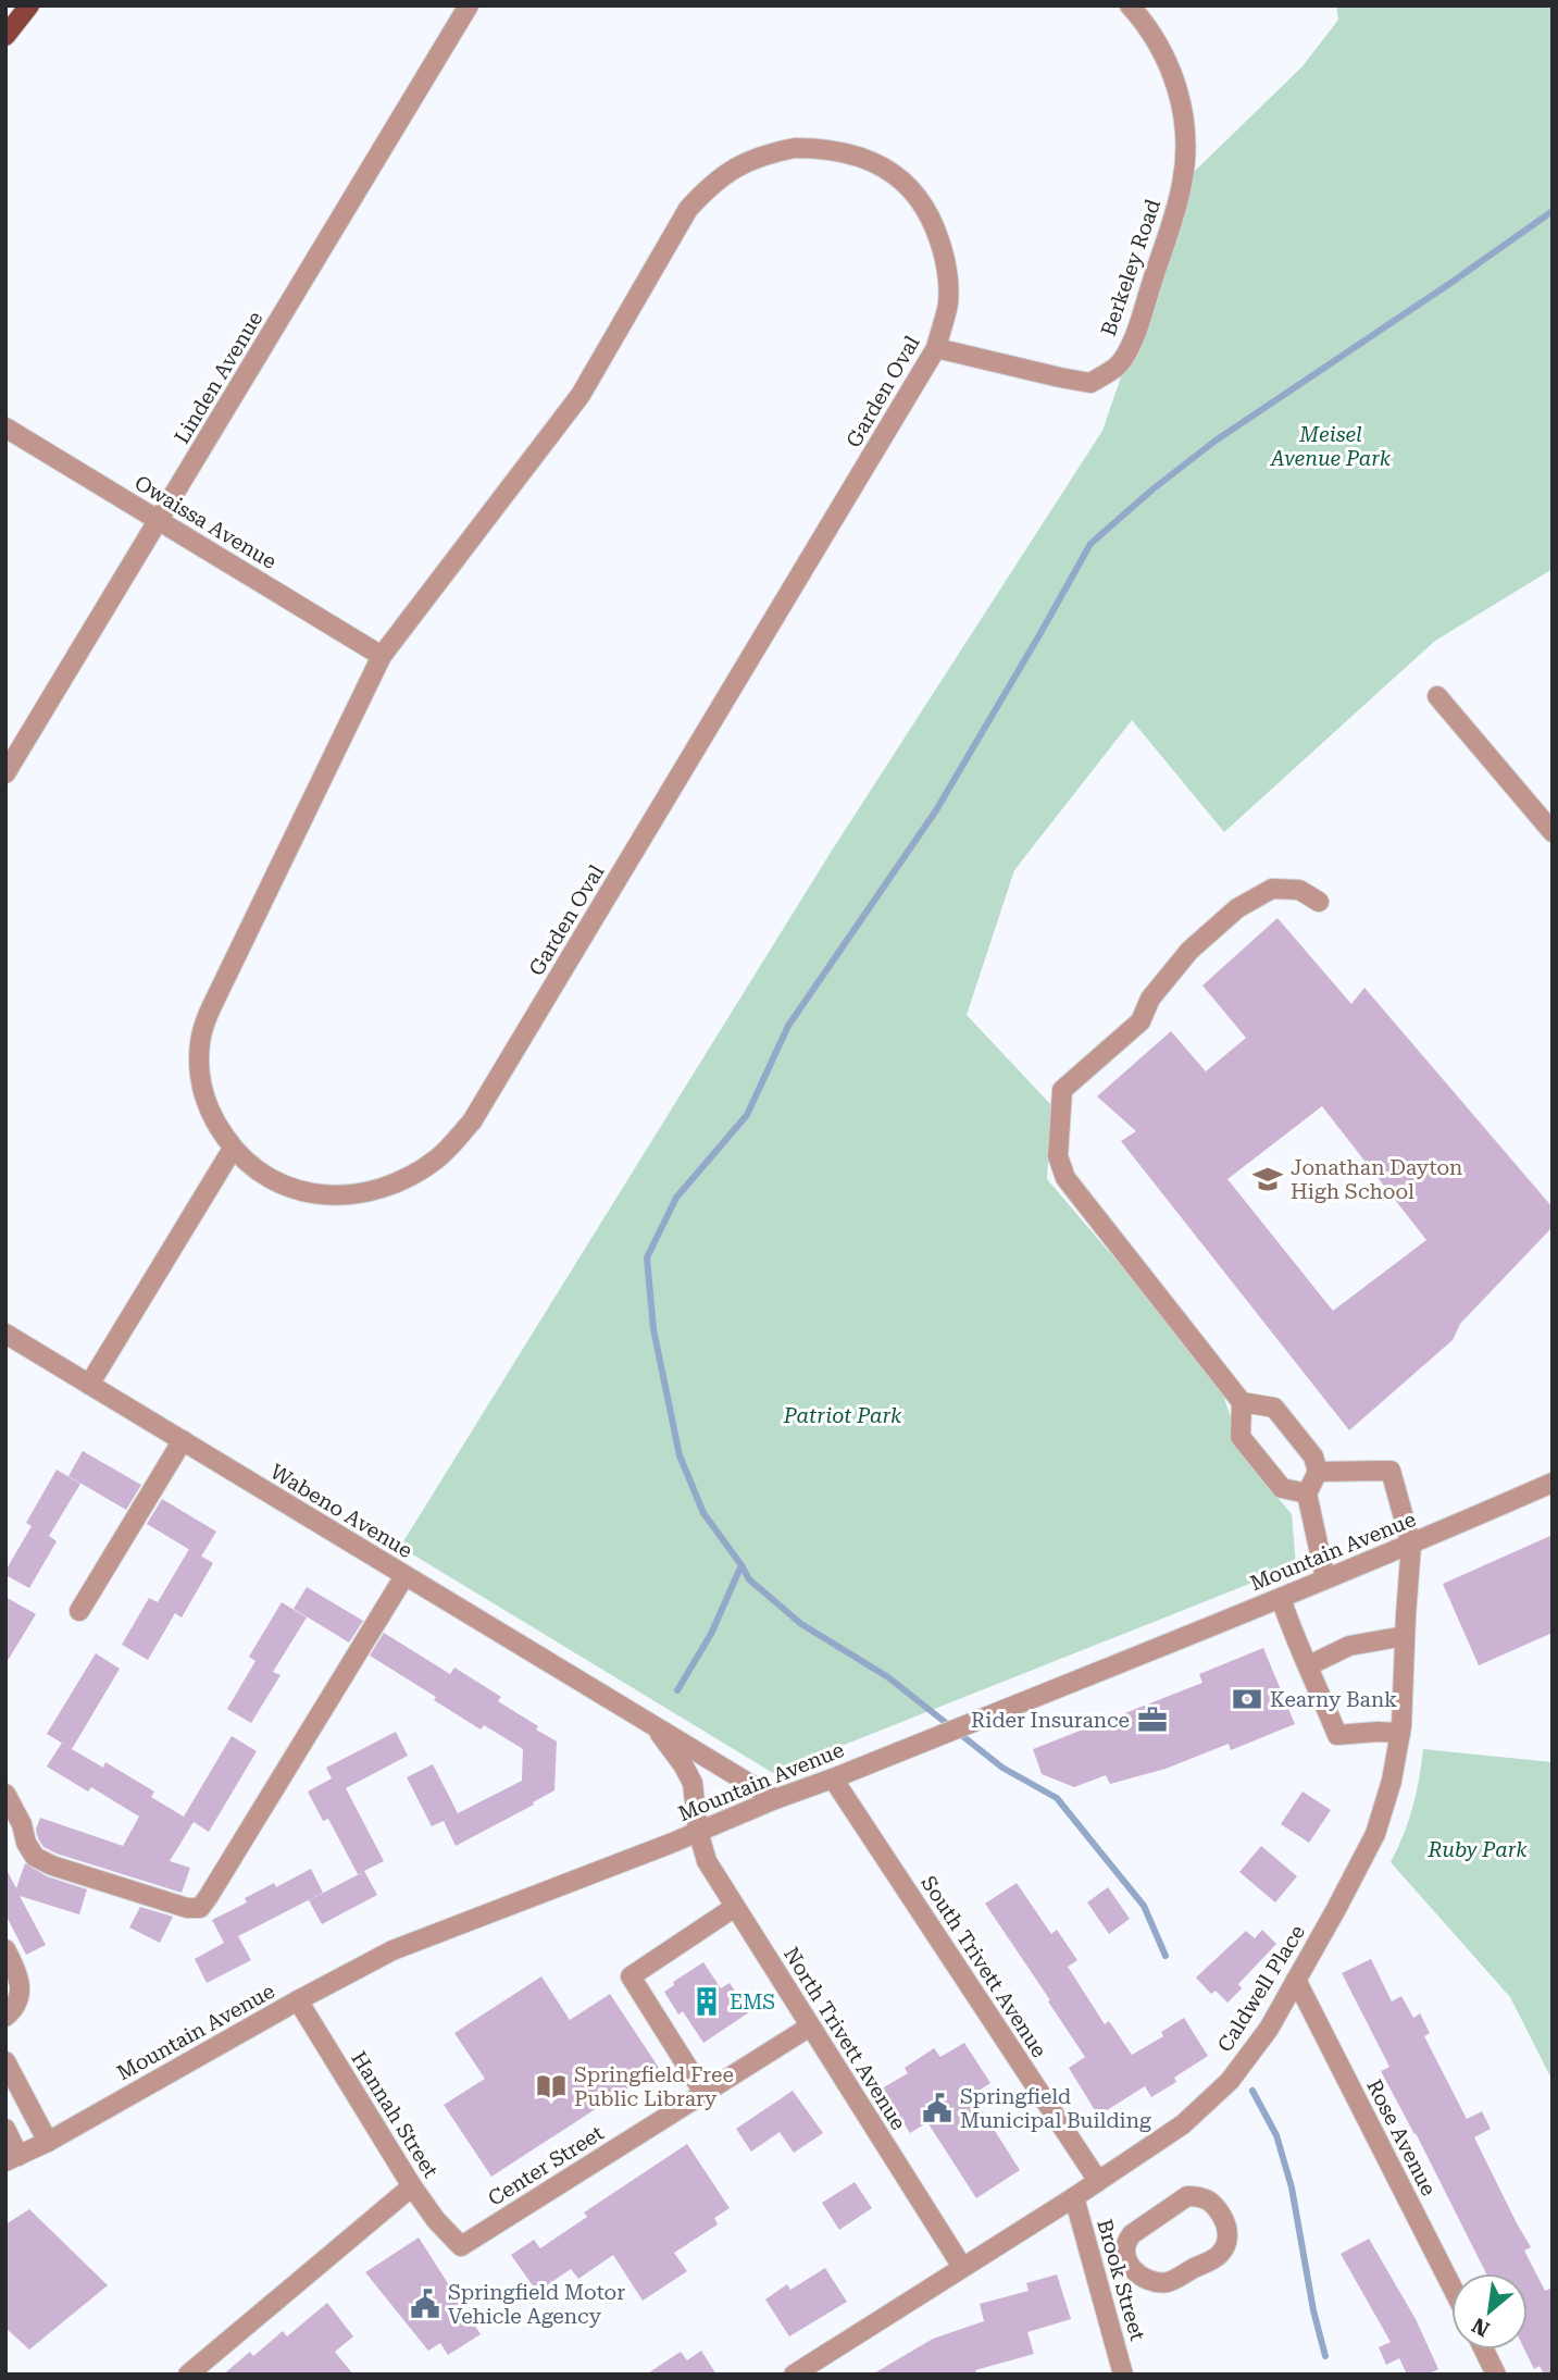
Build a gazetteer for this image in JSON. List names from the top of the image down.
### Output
{
  "streets": {
    "street": [
      "Berkeley Road",
      "Linden Avenue",
      "Garden Oval",
      "Owaissa Avenue",
      "Wabeno Avenue",
      "Mountain Avenue",
      "South Trivett Avenue",
      "Caldwell Place",
      "North Trivett Avenue",
      "Hannah Street",
      "Rose Avenue",
      "Center Street",
      "Brook Street"
    ]
  },
  "crossings": [
    ["Berkeley Road", "Garden Oval"],
    ["Linden Avenue", "Owaissa Avenue"],
    ["Garden Oval", "Owaissa Avenue"],
    ["Wabeno Avenue", "Mountain Avenue"],
    ["Wabeno Avenue", "North Trivett Avenue"],
    ["Mountain Avenue", "South Trivett Avenue"],
    ["Mountain Avenue", "Caldwell Place"],
    ["Mountain Avenue", "North Trivett Avenue"],
    ["Mountain Avenue", "Hannah Street"],
    ["South Trivett Avenue", "Caldwell Place"],
    ["Caldwell Place", "North Trivett Avenue"],
    ["Caldwell Place", "Rose Avenue"],
    ["Caldwell Place", "Brook Street"],
    ["North Trivett Avenue", "Center Street"],
    ["Hannah Street", "Center Street"]
  ],
  "parks": ["Meisel Avenue Park", "Patriot Park", "Ruby Park"],
  "places": {
    "school or university": ["Jonathan Dayton High School"],
    "bank": ["Kearny Bank"],
    "office": ["Rider Insurance"],
    "building": ["EMS"],
    "library": ["Springfield Free Public Library"],
    "public building": ["Springfield Municipal Building", "Springfield Motor Vehicle Agency"]
  },
  "north": "bottom left"
}
